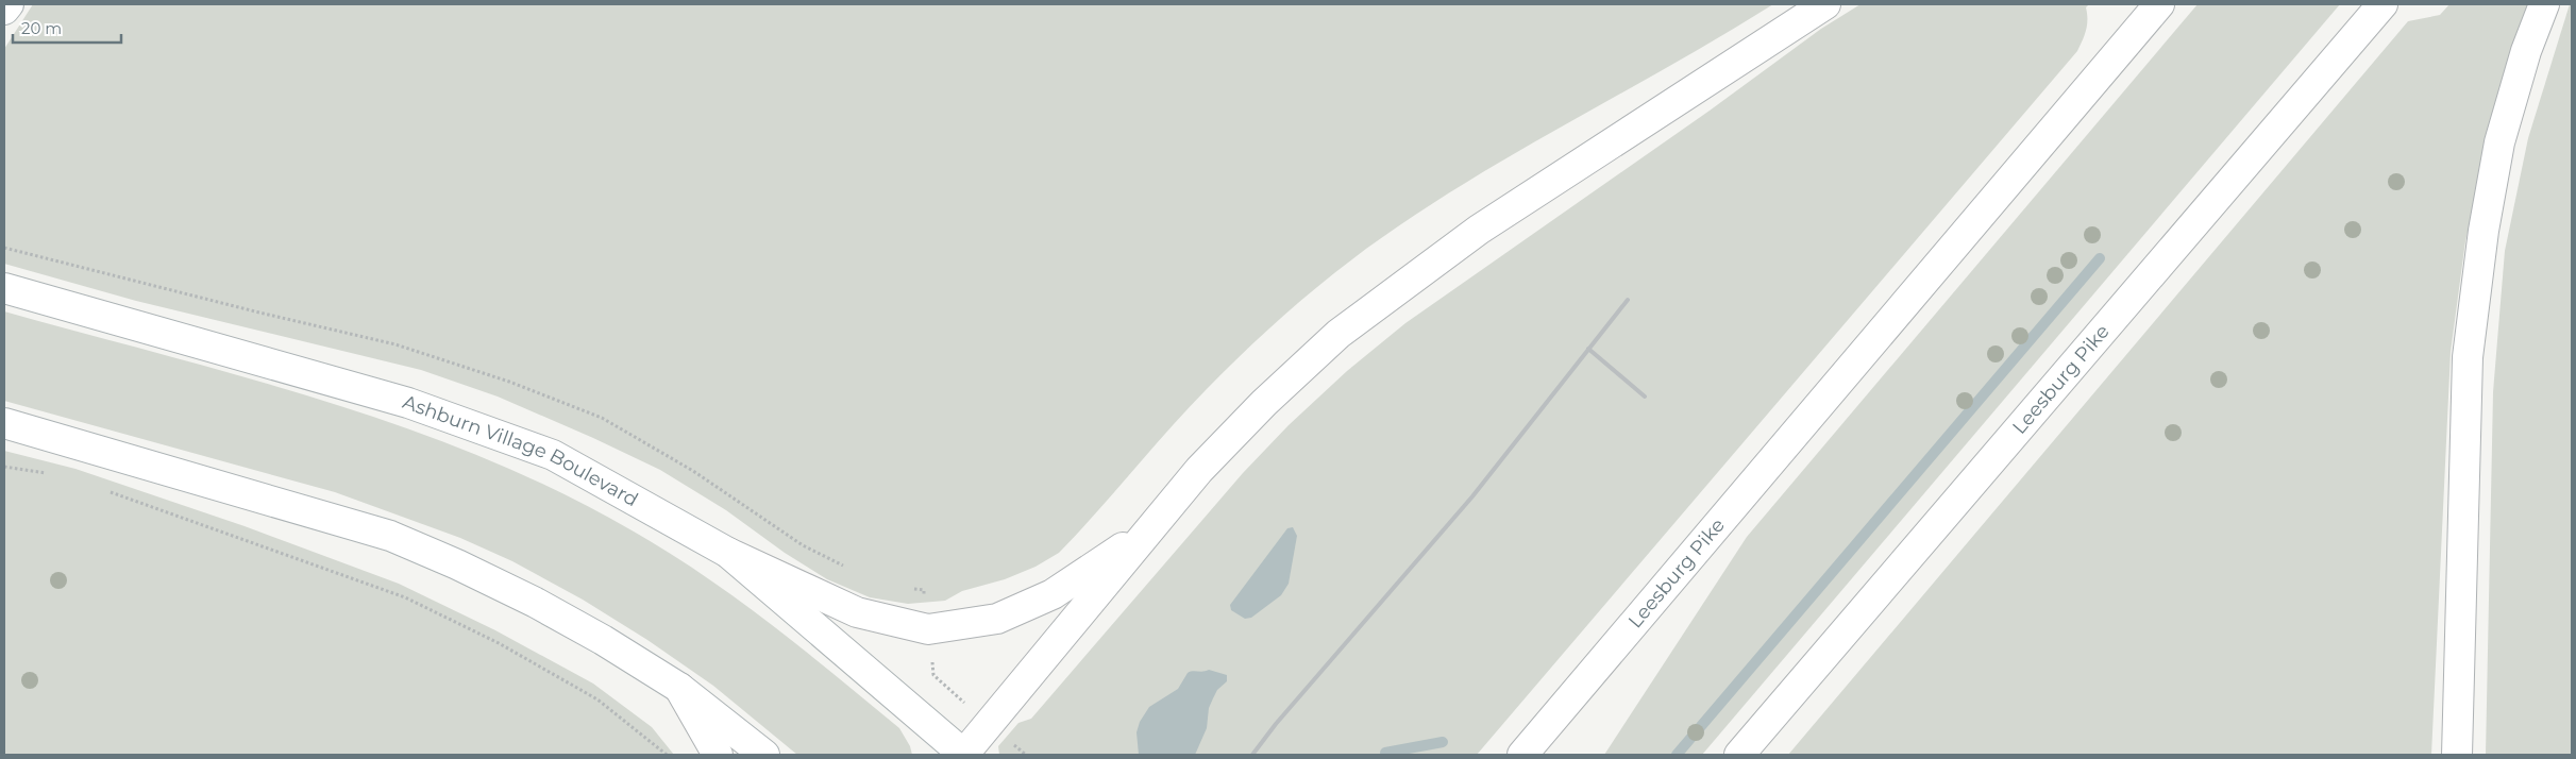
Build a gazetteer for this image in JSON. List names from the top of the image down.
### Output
{
  "streets": {
    "main road": ["Leesburg Pike", "Ashburn Village Boulevard"]
  },
  "scale_bar": "20 m"
}
